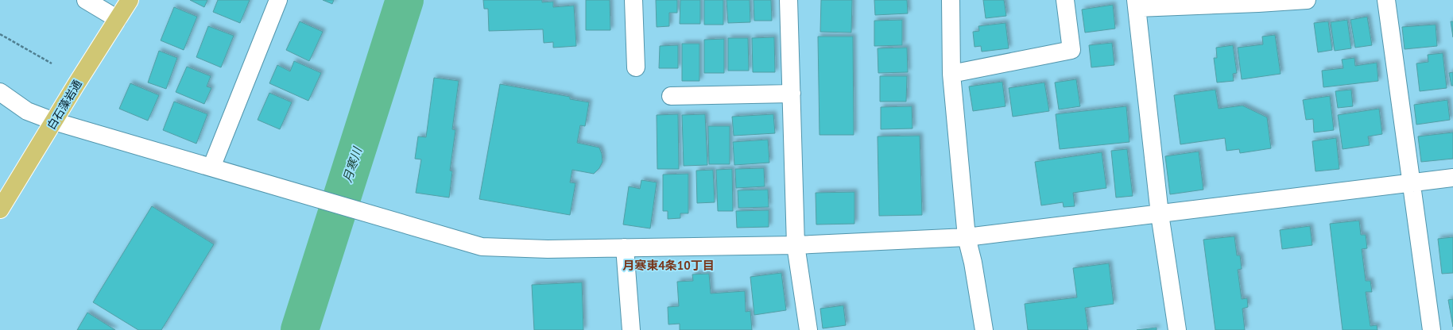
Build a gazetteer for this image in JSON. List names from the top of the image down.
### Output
{
  "streets": {
    "main road": ["白石藻岩通"]
  },
  "districts": ["月寒東4条10丁目"],
  "water": ["月寒川"]
}
